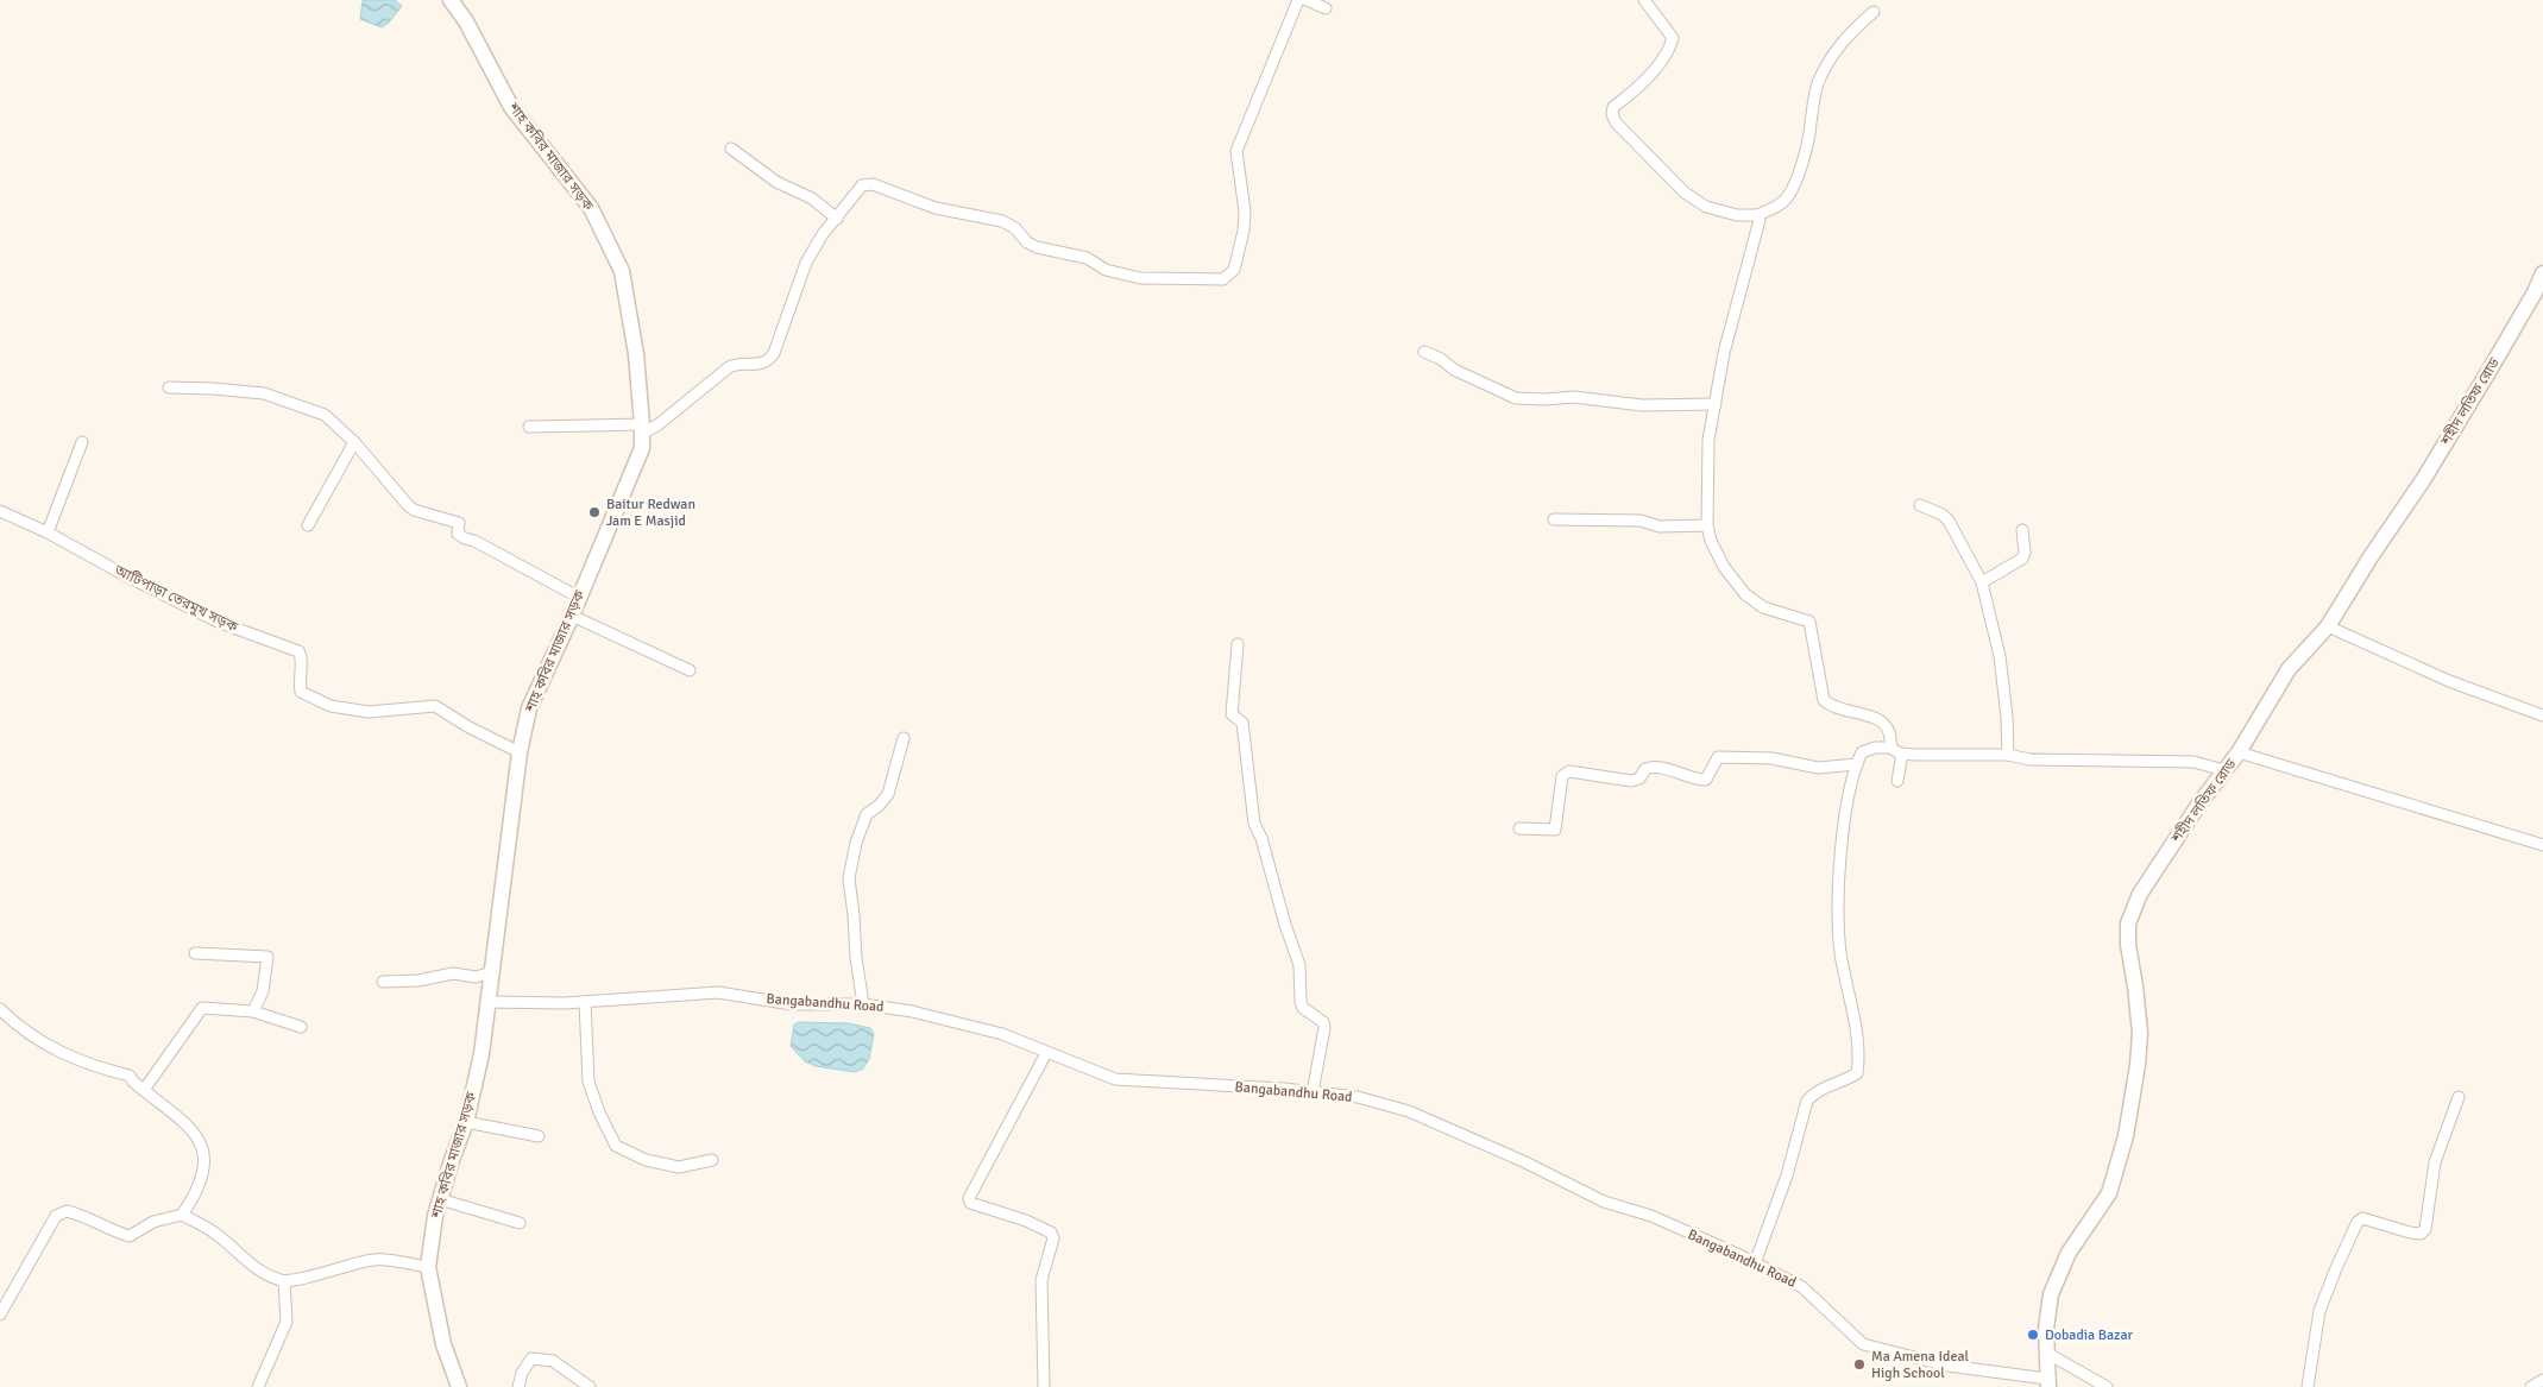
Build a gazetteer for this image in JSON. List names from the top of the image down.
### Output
{
  "streets": {
    "street": [
      "শাহ কবির মাজার সড়ক",
      "শহীদ লতিফ রোড",
      "আটিপাড়া তেরমুখ সড়ক",
      "Bangabandhu Road"
    ]
  },
  "crossings": [
    ["শাহ কবির মাজার সড়ক", "আটিপাড়া তেরমুখ সড়ক"],
    ["শাহ কবির মাজার সড়ক", "Bangabandhu Road"],
    ["শহীদ লতিফ রোড", "Bangabandhu Road"]
  ],
  "places": ["Baitur Redwan Jam E Masjid", "Dobadia Bazar", "Ma Amena Ideal High School"]
}
